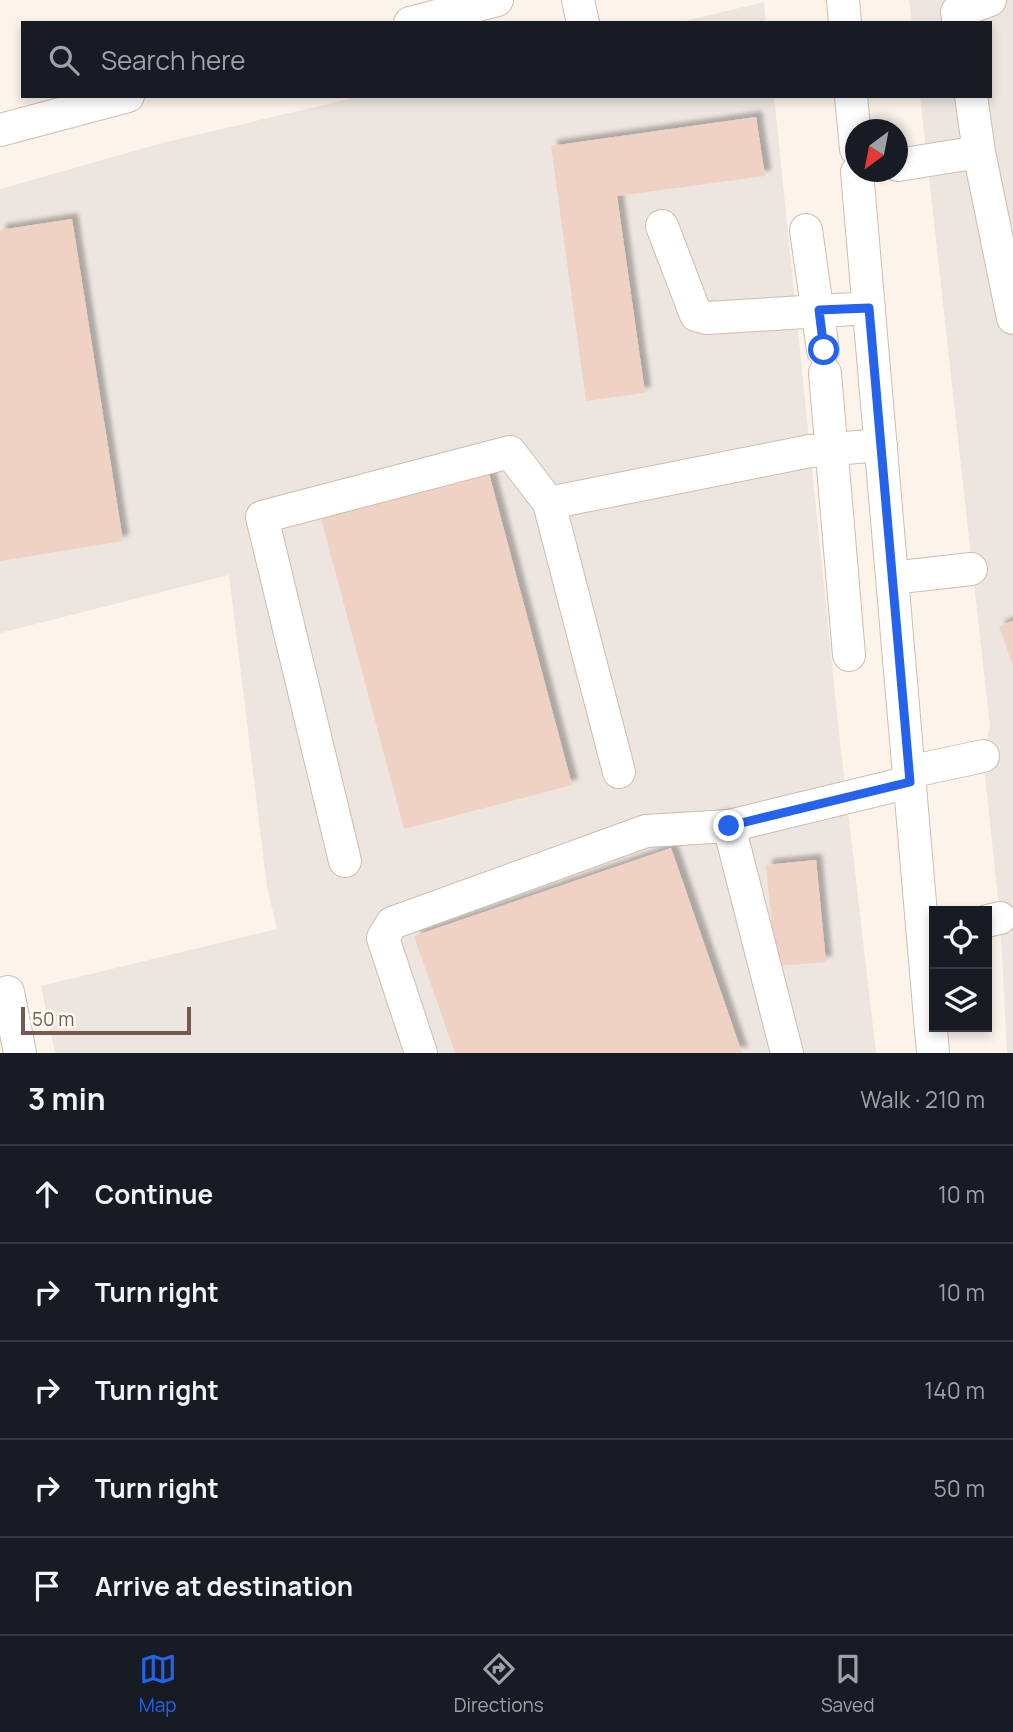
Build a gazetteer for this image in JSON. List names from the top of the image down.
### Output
{
  "scale_bar": "50 m",
  "north": "bottom left",
  "page": {
    "search": "Search here",
    "scale": "50 m",
    "heading": ["3 min", "Walk · 210 m"],
    "list": [
      ["Continue", "10 m"],
      ["Turn right", "10 m"],
      ["Turn right", "140 m"],
      ["Turn right", "50 m"],
      "Arrive at destination"
    ],
    "nav": ["Map", "Directions", "Saved"]
  }
}
